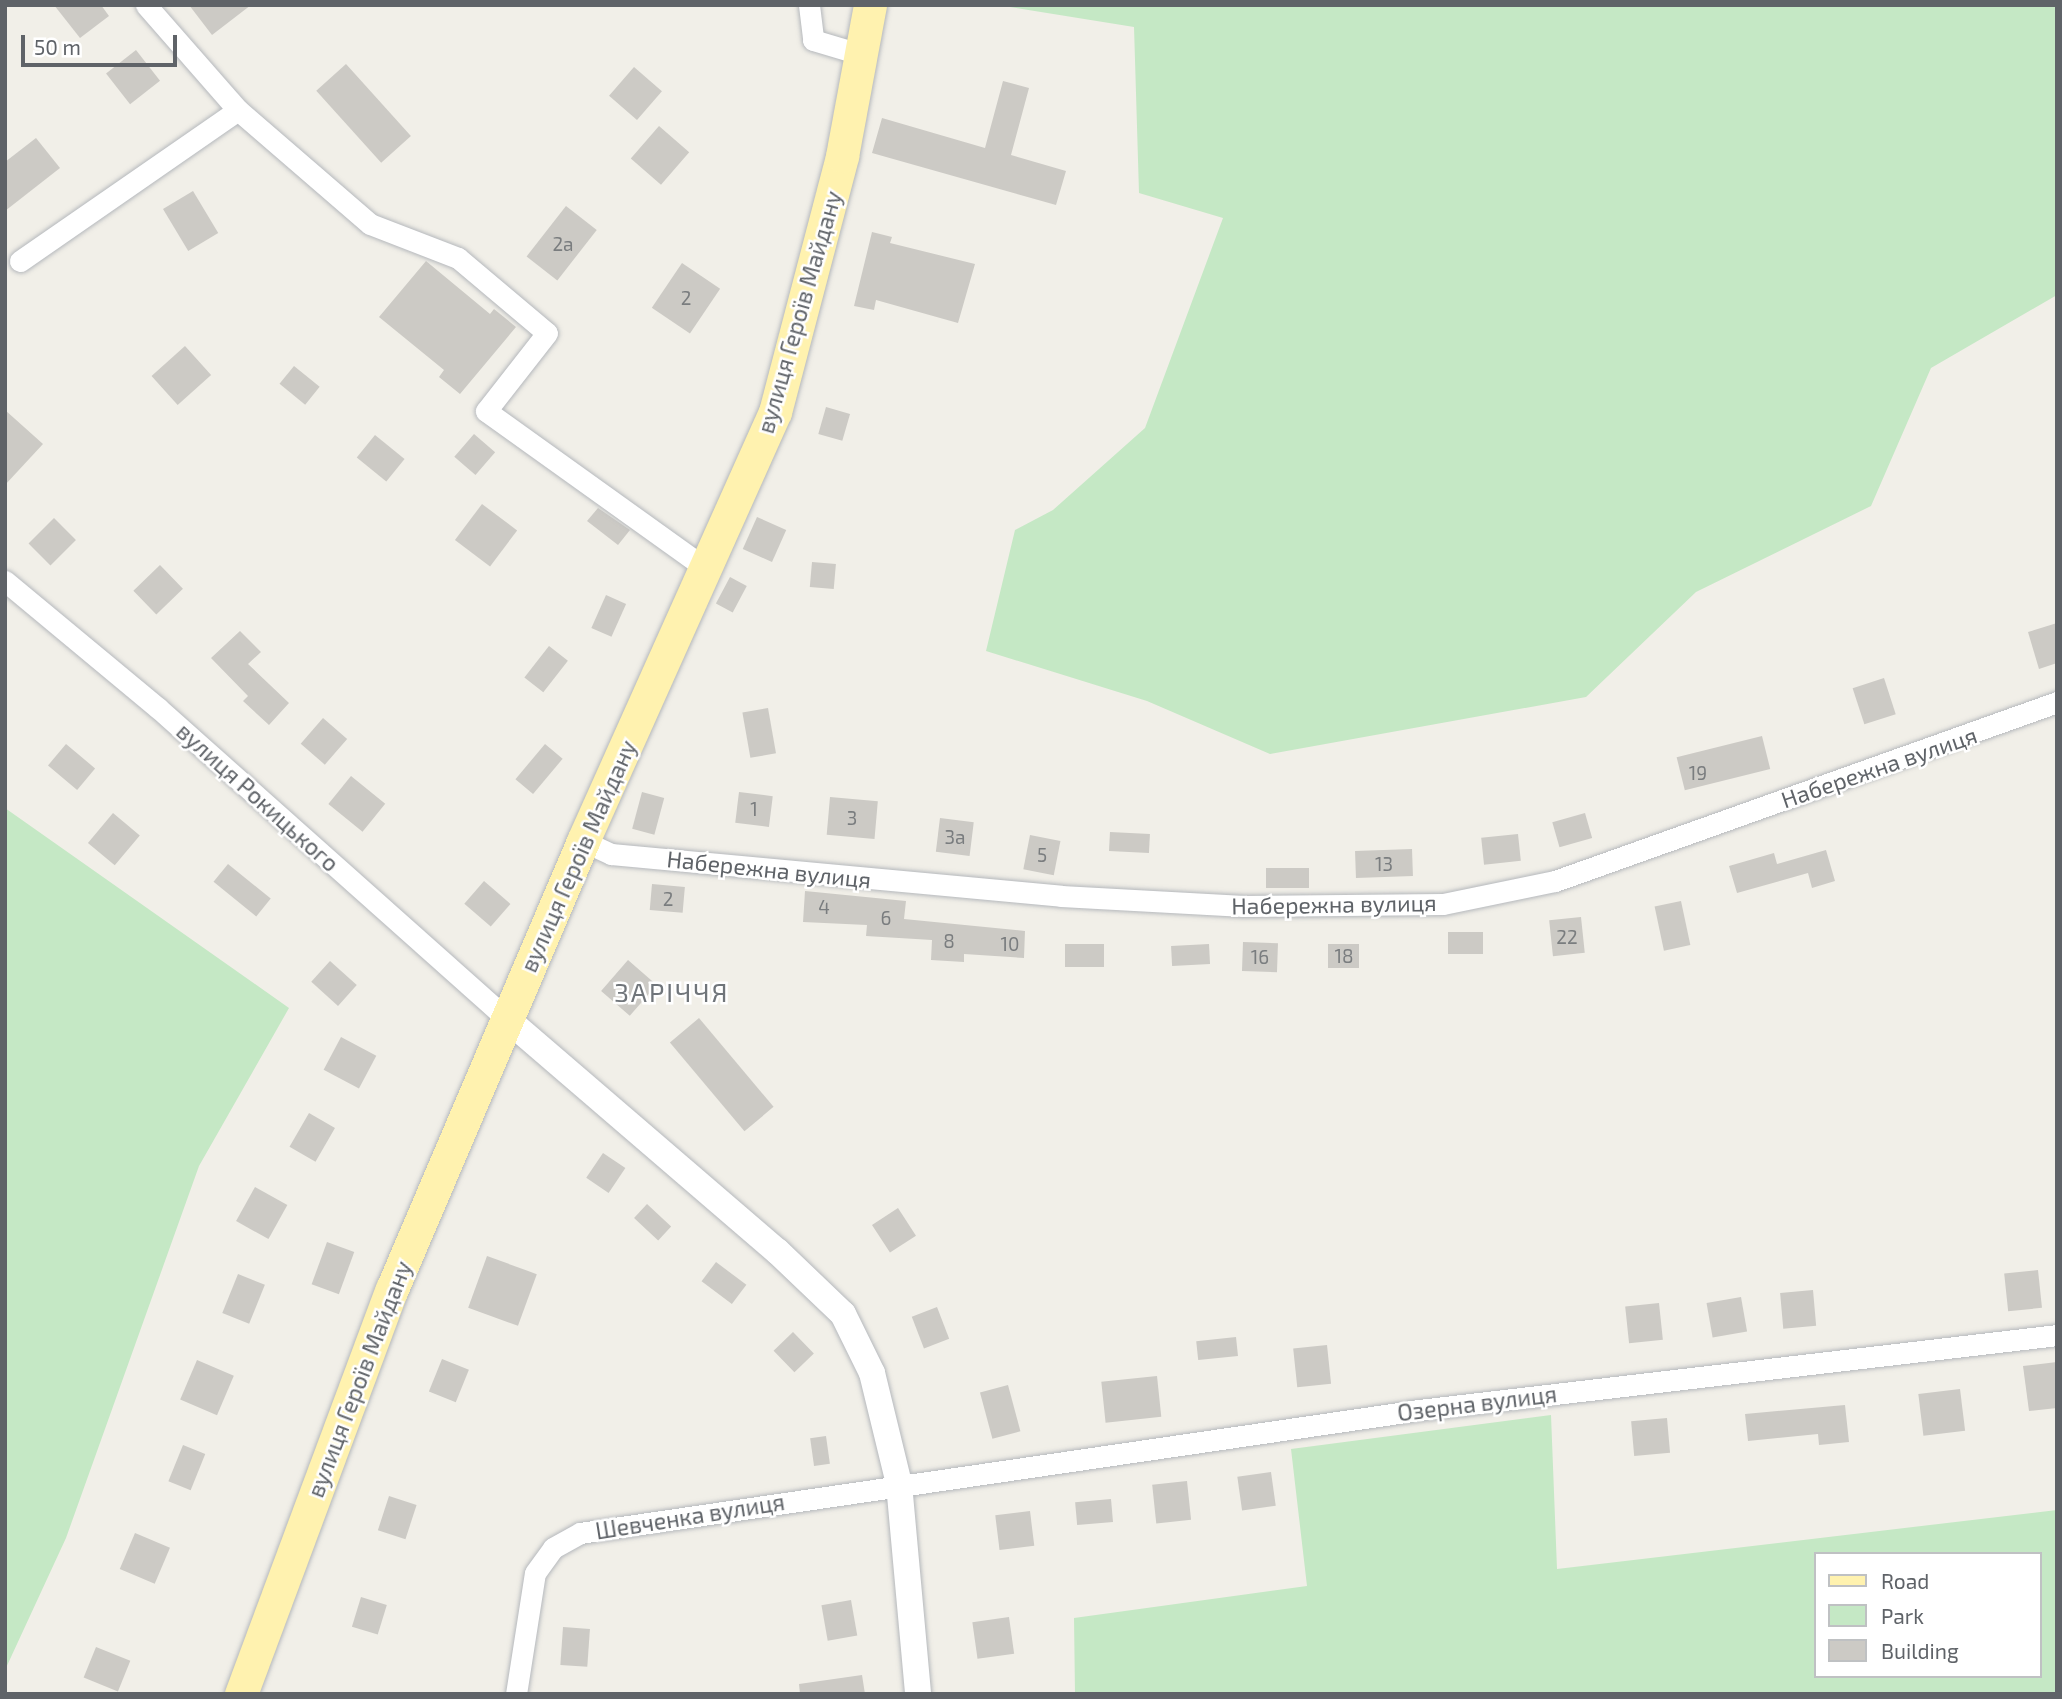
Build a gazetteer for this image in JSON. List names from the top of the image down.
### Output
{
  "streets": {
    "main road": ["вулиця Героїв Майдану"],
    "street": [
      "Набережна вулиця",
      "вулиця Рокицького",
      "Озерна вулиця",
      "Шевченка вулиця"
    ]
  },
  "crossings": [
    ["вулиця Героїв Майдану", "Набережна вулиця"],
    ["вулиця Героїв Майдану", "вулиця Рокицького"],
    ["Озерна вулиця", "Шевченка вулиця"]
  ],
  "districts": ["ЗАРІЧЧЯ"],
  "house_numbers": [
    "2а",
    "2",
    "19",
    "1",
    "3",
    "3а",
    "5",
    "13",
    "2",
    "4",
    "6",
    "22",
    "8",
    "10",
    "18",
    "16"
  ],
  "legend": ["Road", "Park", "Building"],
  "scale_bar": "50 m"
}
